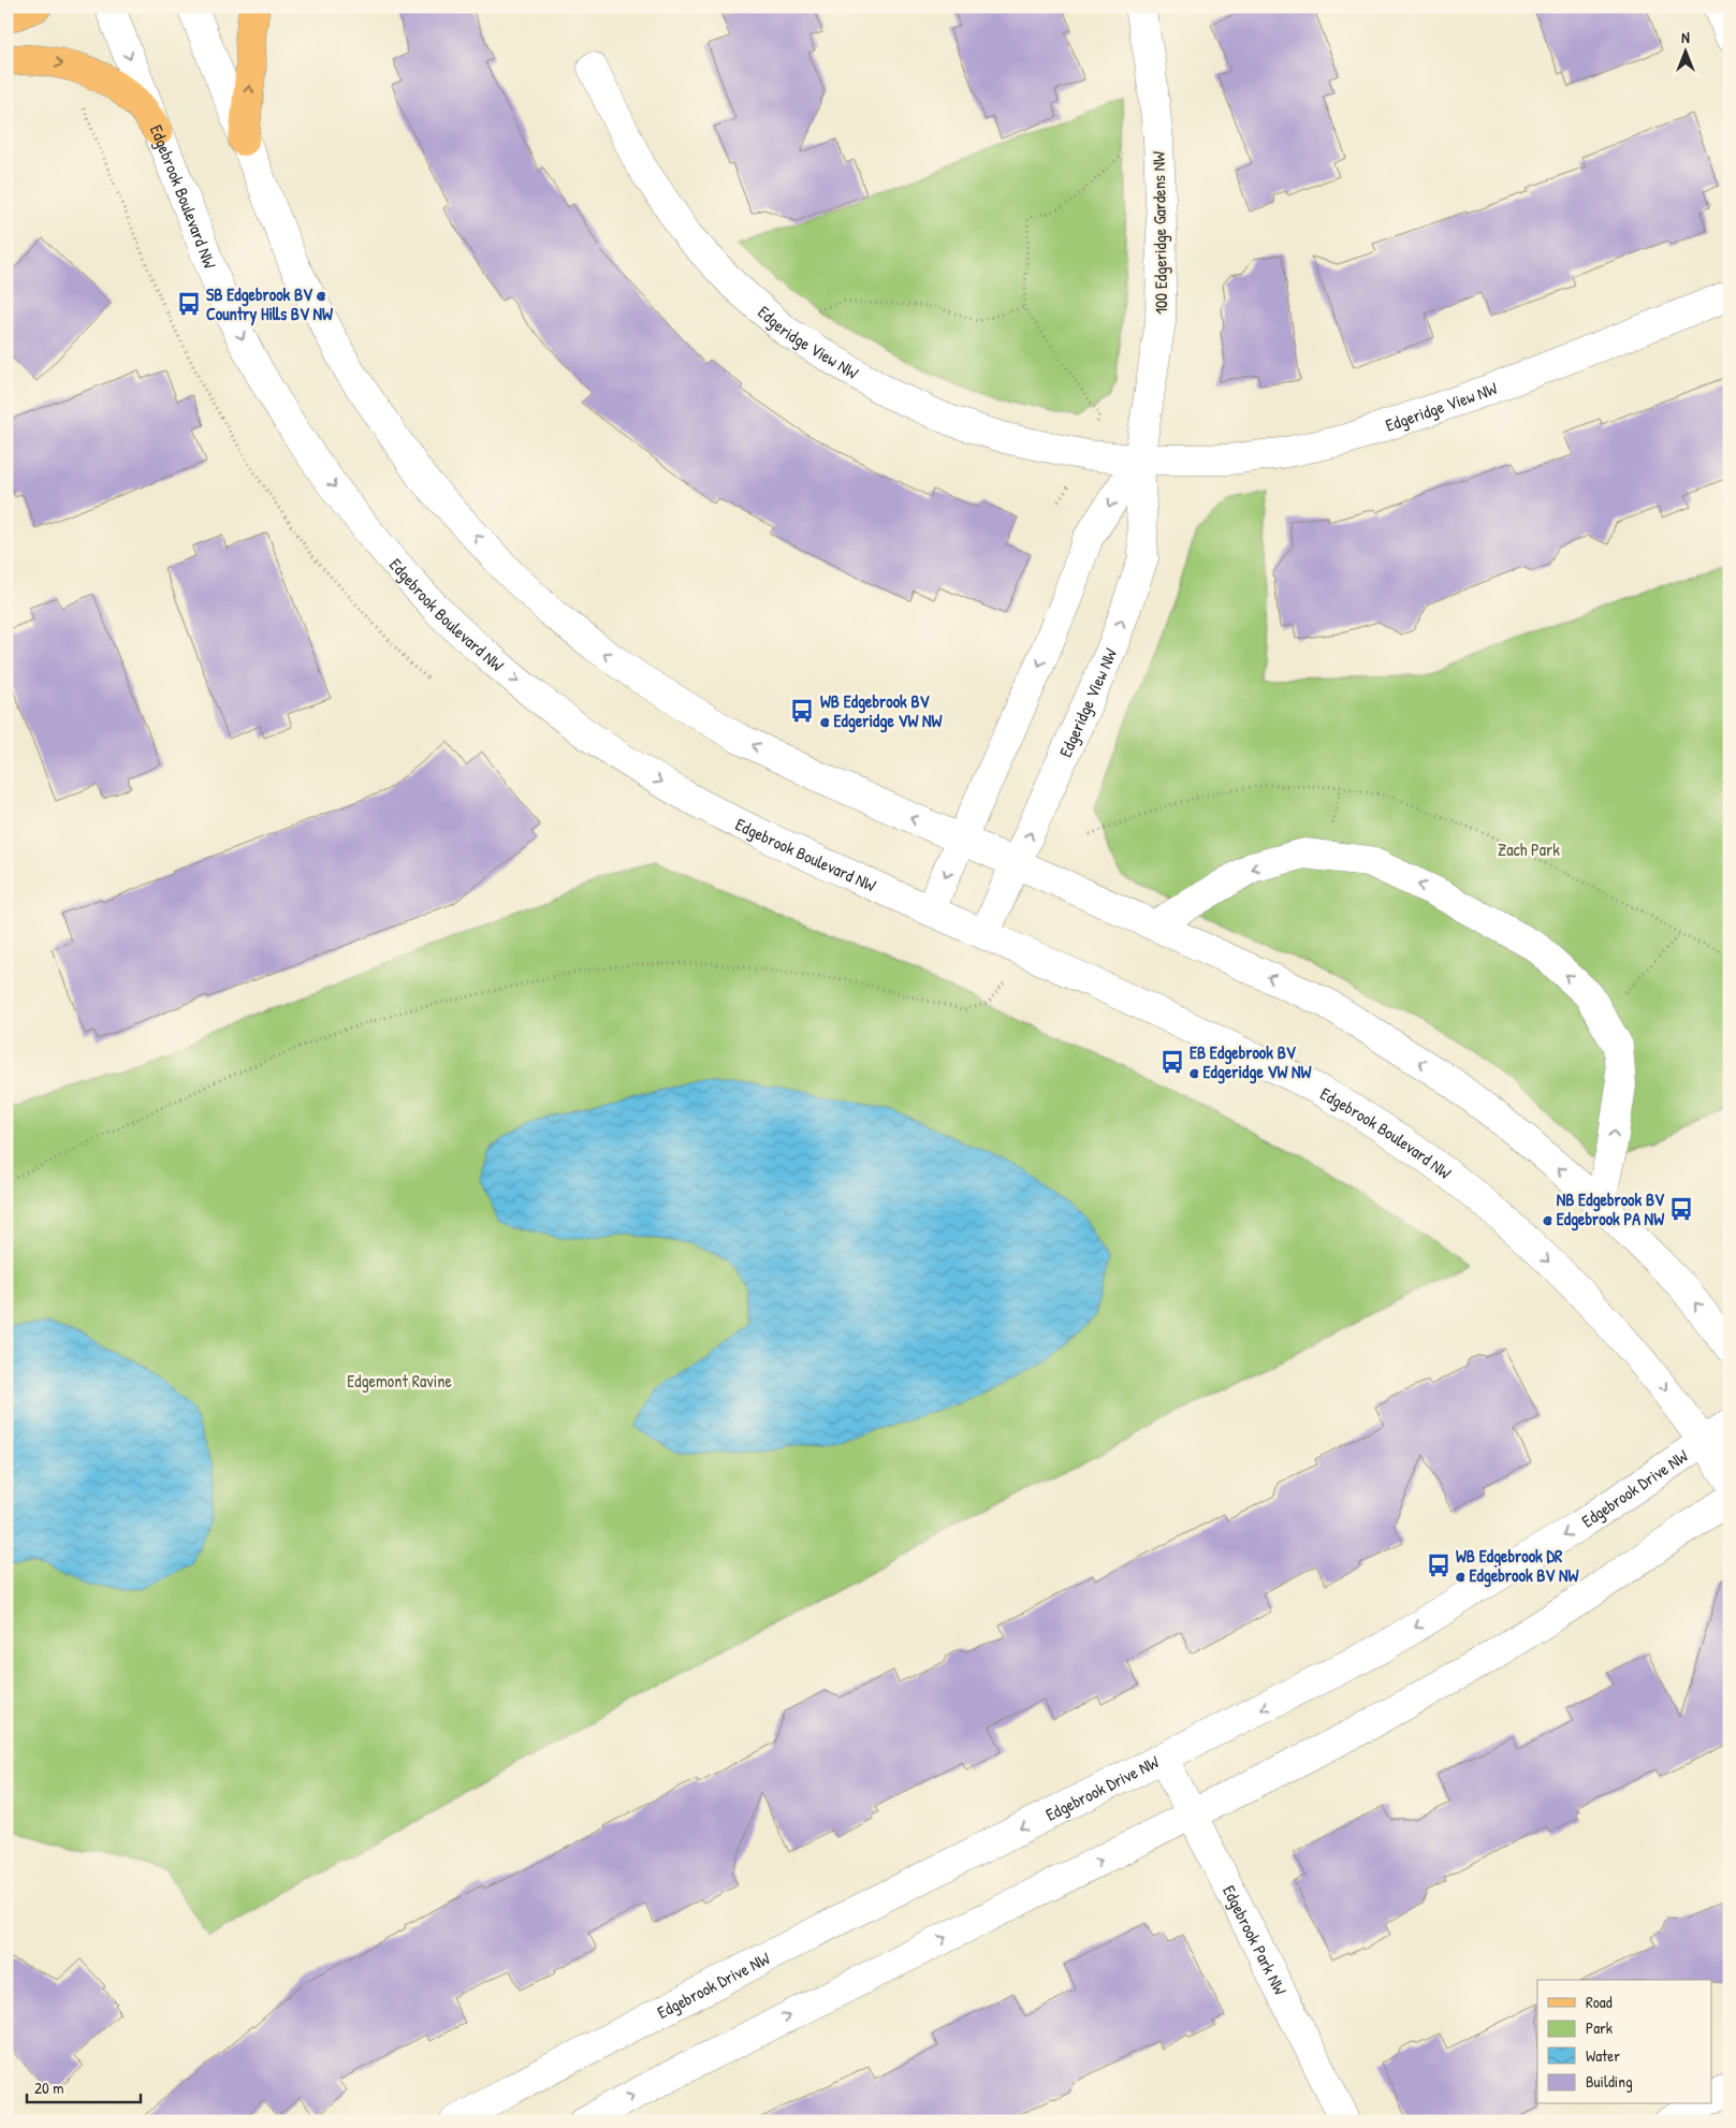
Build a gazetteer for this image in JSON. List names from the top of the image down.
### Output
{
  "streets": {
    "street": [
      "Edgebrook Boulevard NW",
      "100 Edgeridge Gardens NW",
      "Edgeridge View NW",
      "Edgebrook Drive NW",
      "Edgebrook Park NW"
    ]
  },
  "crossings": [
    ["Edgebrook Boulevard NW", "Edgeridge View NW"],
    ["Edgebrook Boulevard NW", "Edgebrook Drive NW"],
    ["100 Edgeridge Gardens NW", "Edgeridge View NW"],
    ["Edgebrook Drive NW", "Edgebrook Park NW"]
  ],
  "parks": ["Zach Park", "Edgemont Ravine"],
  "places": {
    "bus stop": [
      "SB Edgebrook BV @ Country Hills BV NW",
      "WB Edgebrook BV @ Edgeridge VW NW",
      "EB Edgebrook BV @ Edgeridge VW NW",
      "NB Edgebrook BV @ Edgebrook PA NW",
      "WB Edgebrook DR @ Edgebrook BV NW"
    ]
  },
  "legend": [
    "Road",
    "Park",
    "Water",
    "Building"
  ],
  "scale_bar": "20 m",
  "north": "top"
}
